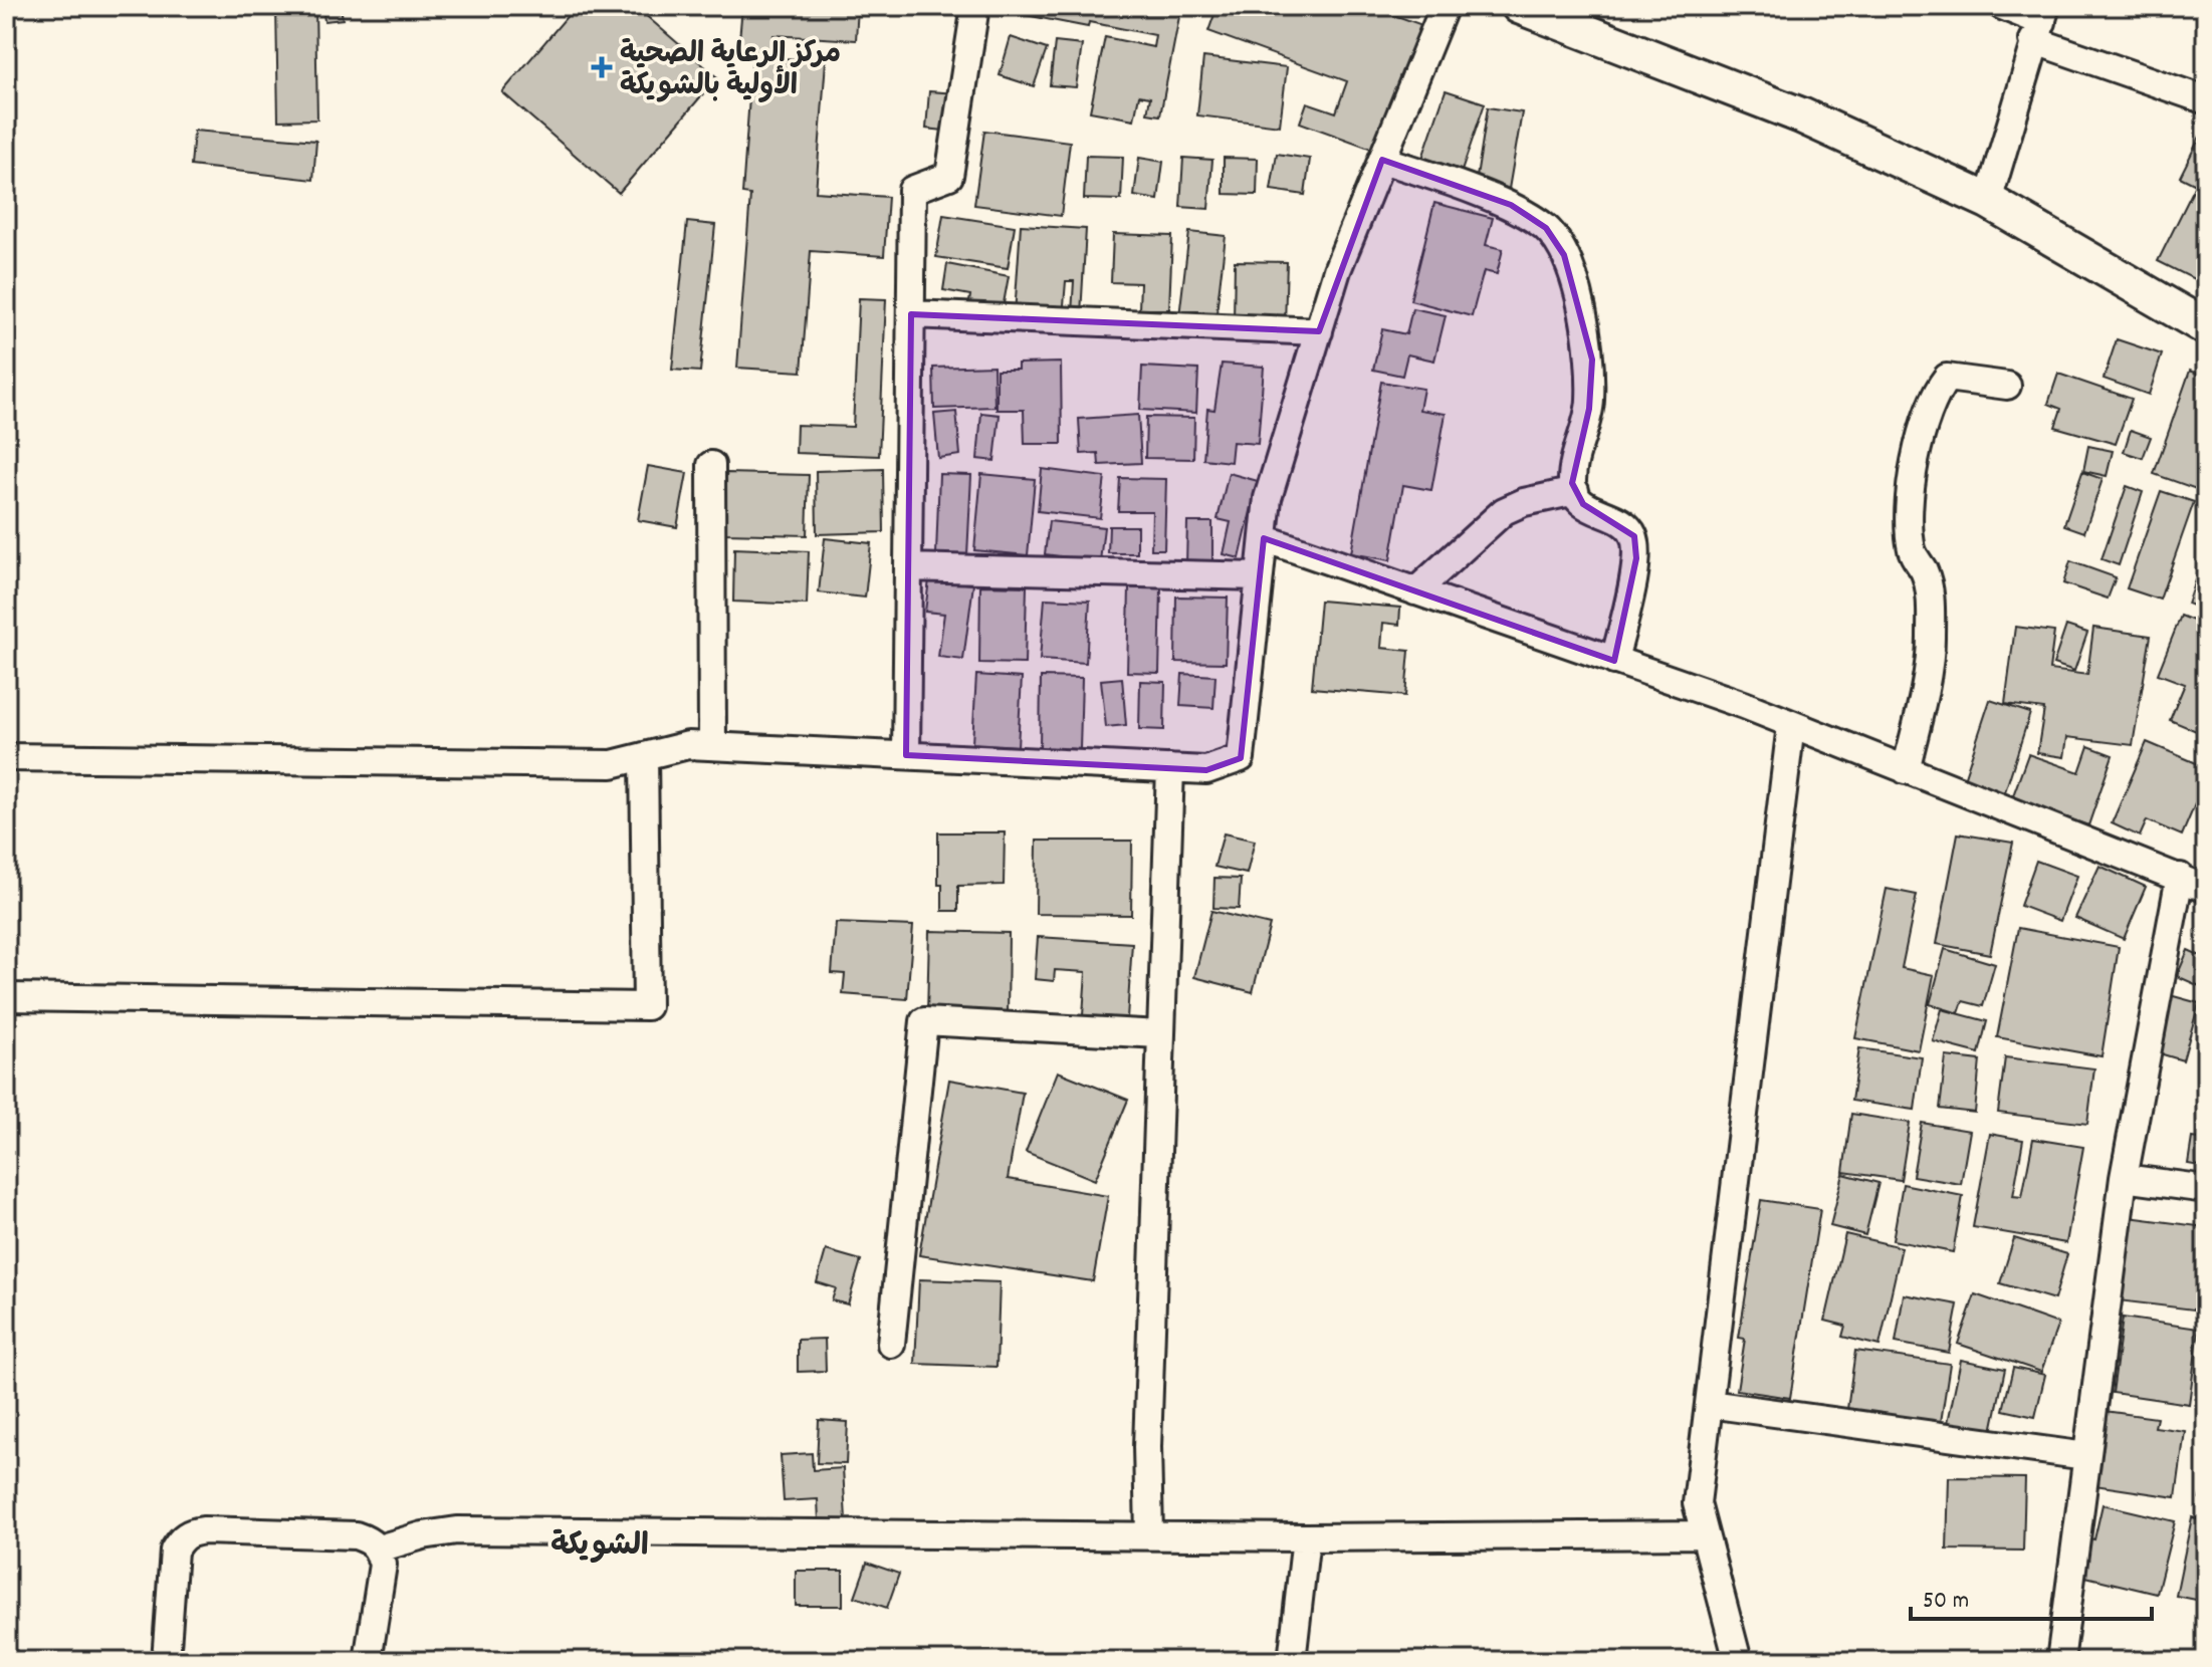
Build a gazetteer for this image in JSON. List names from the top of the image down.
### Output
{
  "districts": ["الشويكة"],
  "places": {
    "health": ["مركز الرعاية الصحية الأولية بالشويكة"]
  },
  "scale_bar": "50 m"
}
